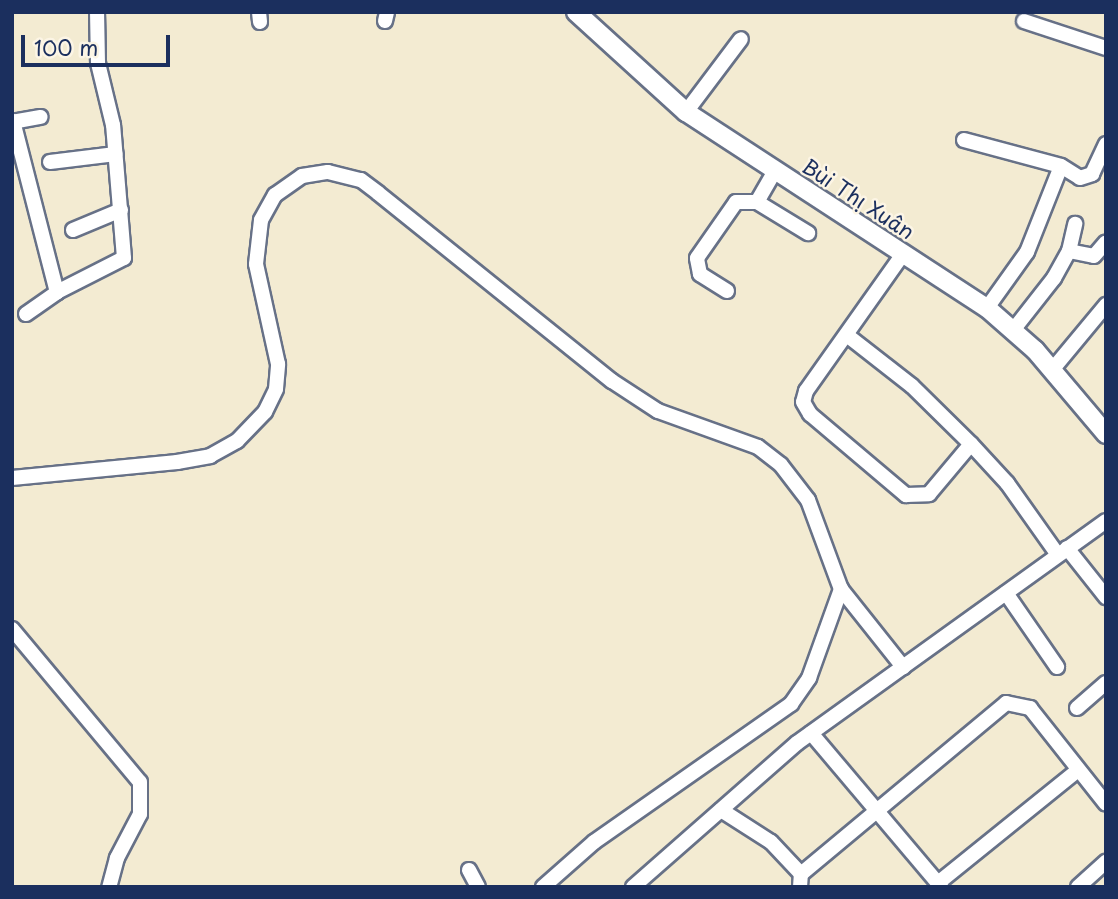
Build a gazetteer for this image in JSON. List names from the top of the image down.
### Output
{
  "streets": {
    "main road": ["Bùi Thị Xuân"]
  },
  "scale_bar": "100 m"
}
